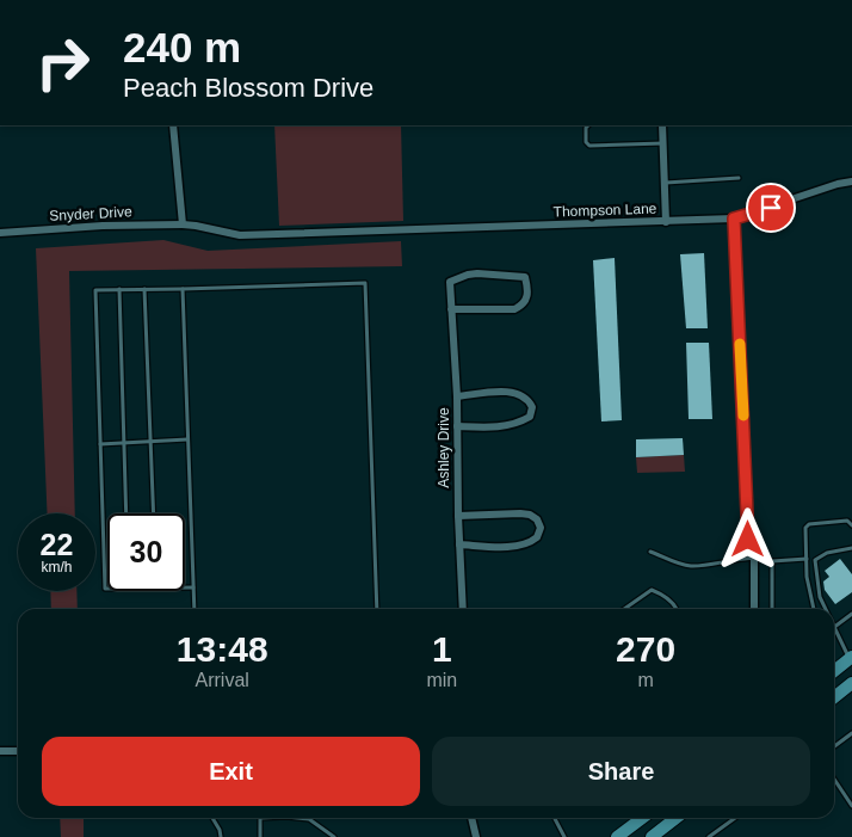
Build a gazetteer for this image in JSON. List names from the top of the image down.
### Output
{
  "streets": {
    "street": ["Thompson Lane", "Snyder Drive", "Ashley Drive"]
  },
  "crossings": [
    ["Thompson Lane", "Snyder Drive"]
  ],
  "page": {
    "turn": ["240 m", "Peach Blossom Drive"],
    "speed": "22 km/h",
    "limit": "30",
    "eta": [
      "13:48",
      "Arrival",
      "1",
      "min",
      "270",
      "m"
    ],
    "buttons": ["Exit", "Share"]
  }
}
